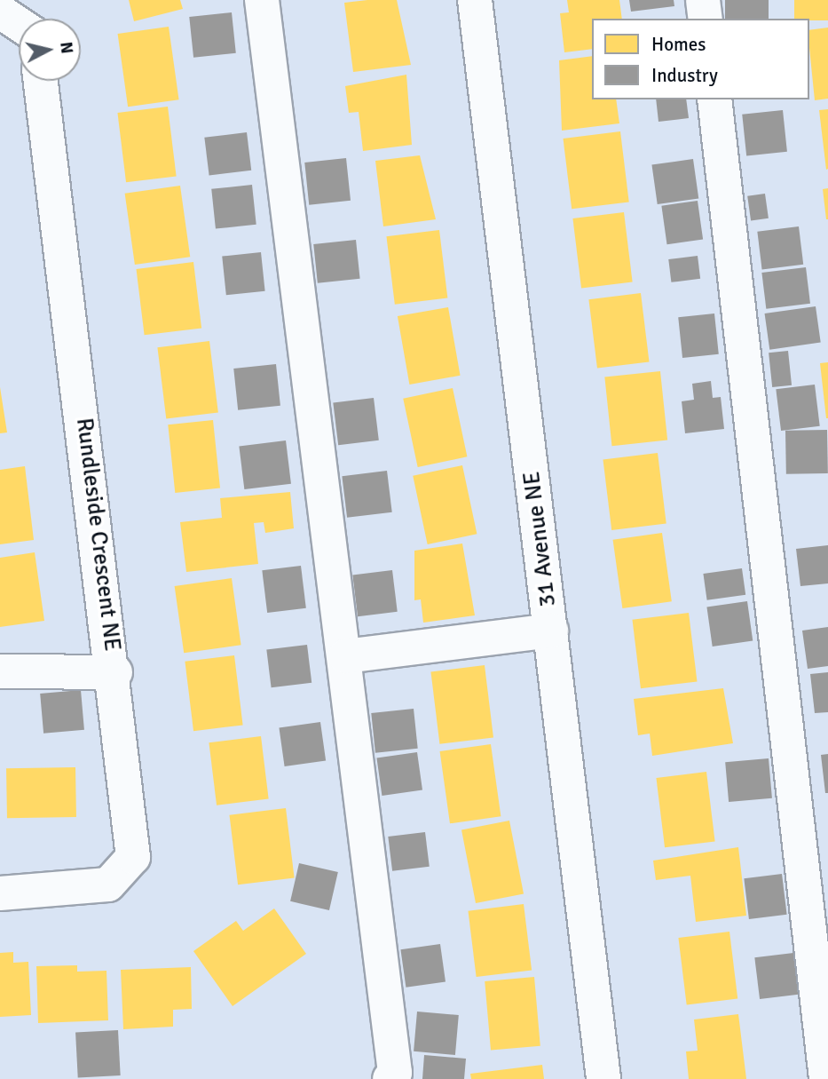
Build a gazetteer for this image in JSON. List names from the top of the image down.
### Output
{
  "streets": {
    "street": ["Rundleside Crescent NE", "31 Avenue NE"]
  },
  "legend": ["Homes", "Industry"],
  "north": "right"
}
